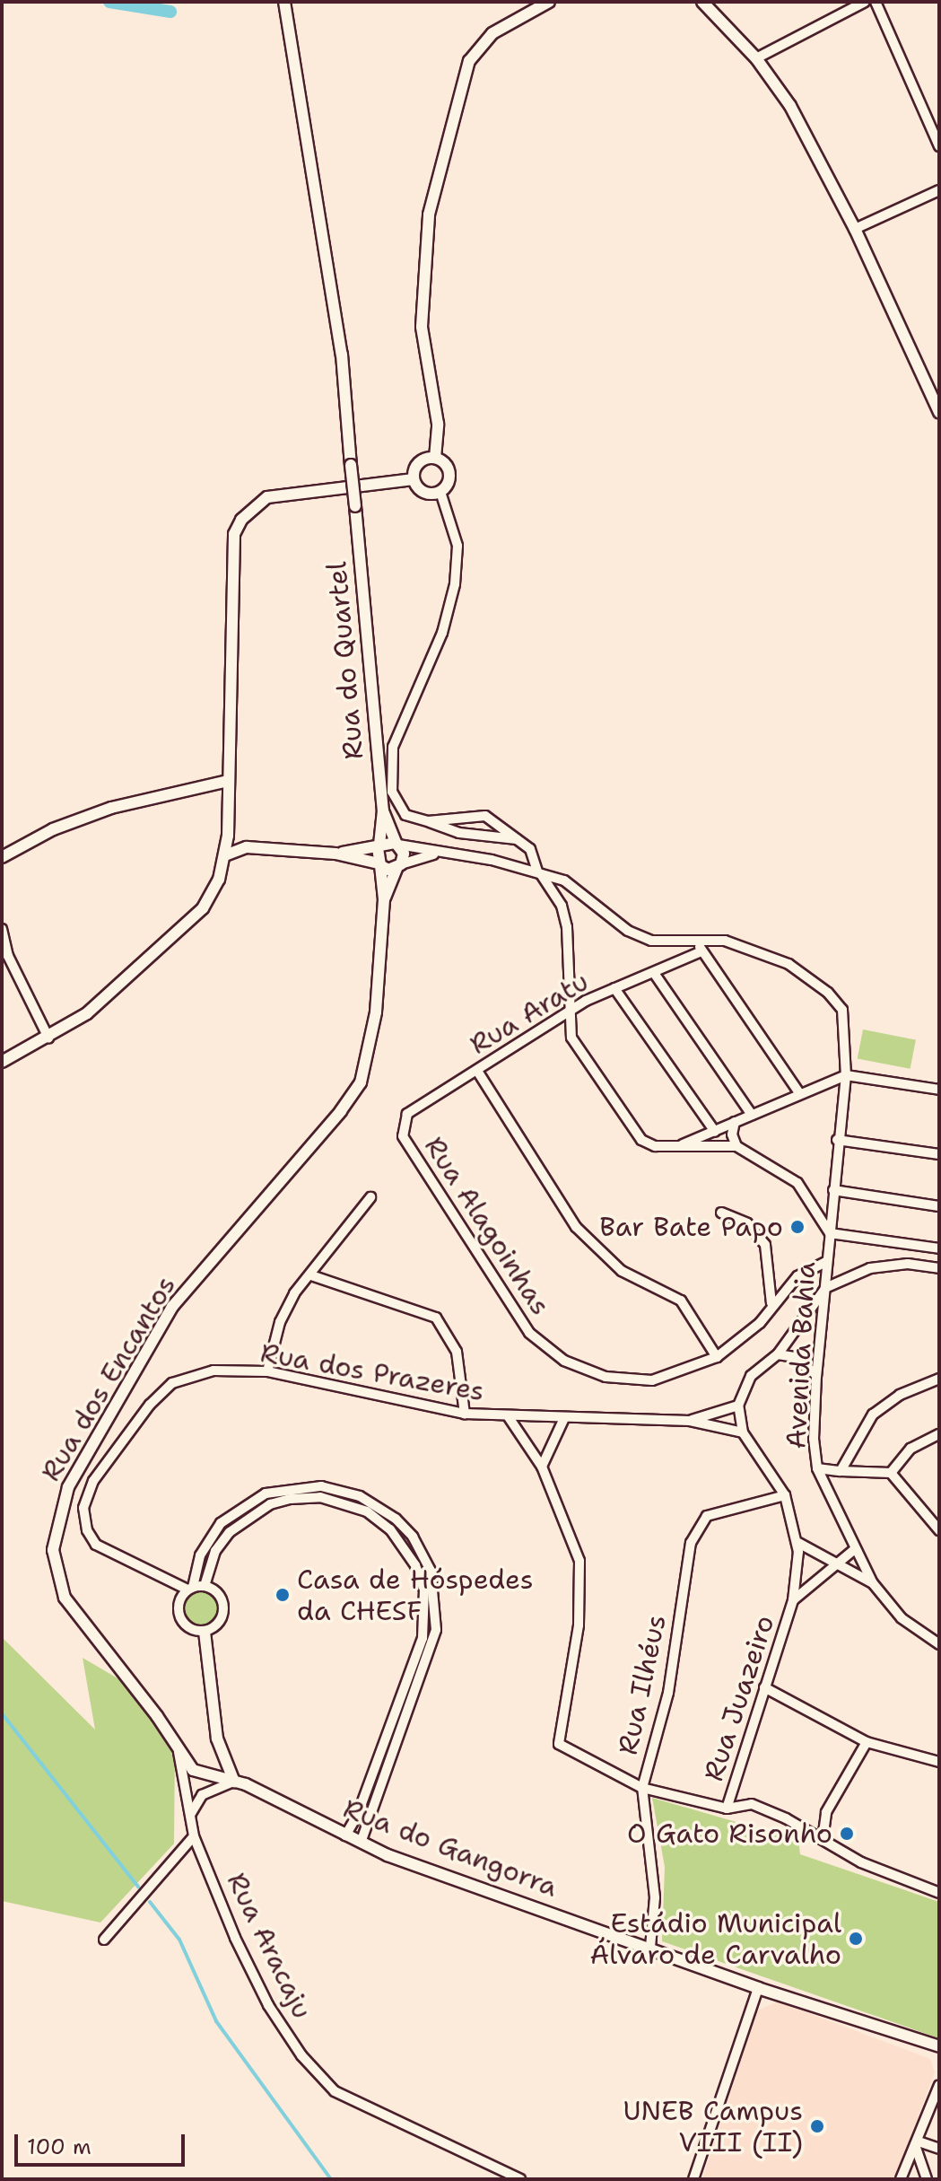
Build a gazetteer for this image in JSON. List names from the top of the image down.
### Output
{
  "streets": {
    "street": [
      "Rua do Quartel",
      "Rua Aratu",
      "Rua Alagoinhas",
      "Avenida Bahia",
      "Rua dos Prazeres",
      "Rua dos Encantos",
      "Rua Ilhéus",
      "Rua Juazeiro",
      "Rua do Gangorra",
      "Rua Aracaju"
    ]
  },
  "crossings": [
    ["Rua do Quartel", "Avenida Bahia"],
    ["Rua do Quartel", "Rua dos Encantos"],
    ["Rua Aratu", "Rua Alagoinhas"],
    ["Rua Aratu", "Avenida Bahia"],
    ["Rua Alagoinhas", "Avenida Bahia"],
    ["Avenida Bahia", "Rua Juazeiro"],
    ["Rua dos Prazeres", "Rua Juazeiro"],
    ["Rua dos Encantos", "Rua do Gangorra"],
    ["Rua dos Encantos", "Rua Aracaju"],
    ["Rua Ilhéus", "Rua Juazeiro"],
    ["Rua Ilhéus", "Rua do Gangorra"]
  ],
  "places": [
    "Bar Bate Papo",
    "Casa de Hóspedes da CHESF",
    "O Gato Risonho",
    "Estádio Municipal Álvaro de Carvalho",
    "UNEB Campus VIII (II)"
  ],
  "scale_bar": "100 m"
}
